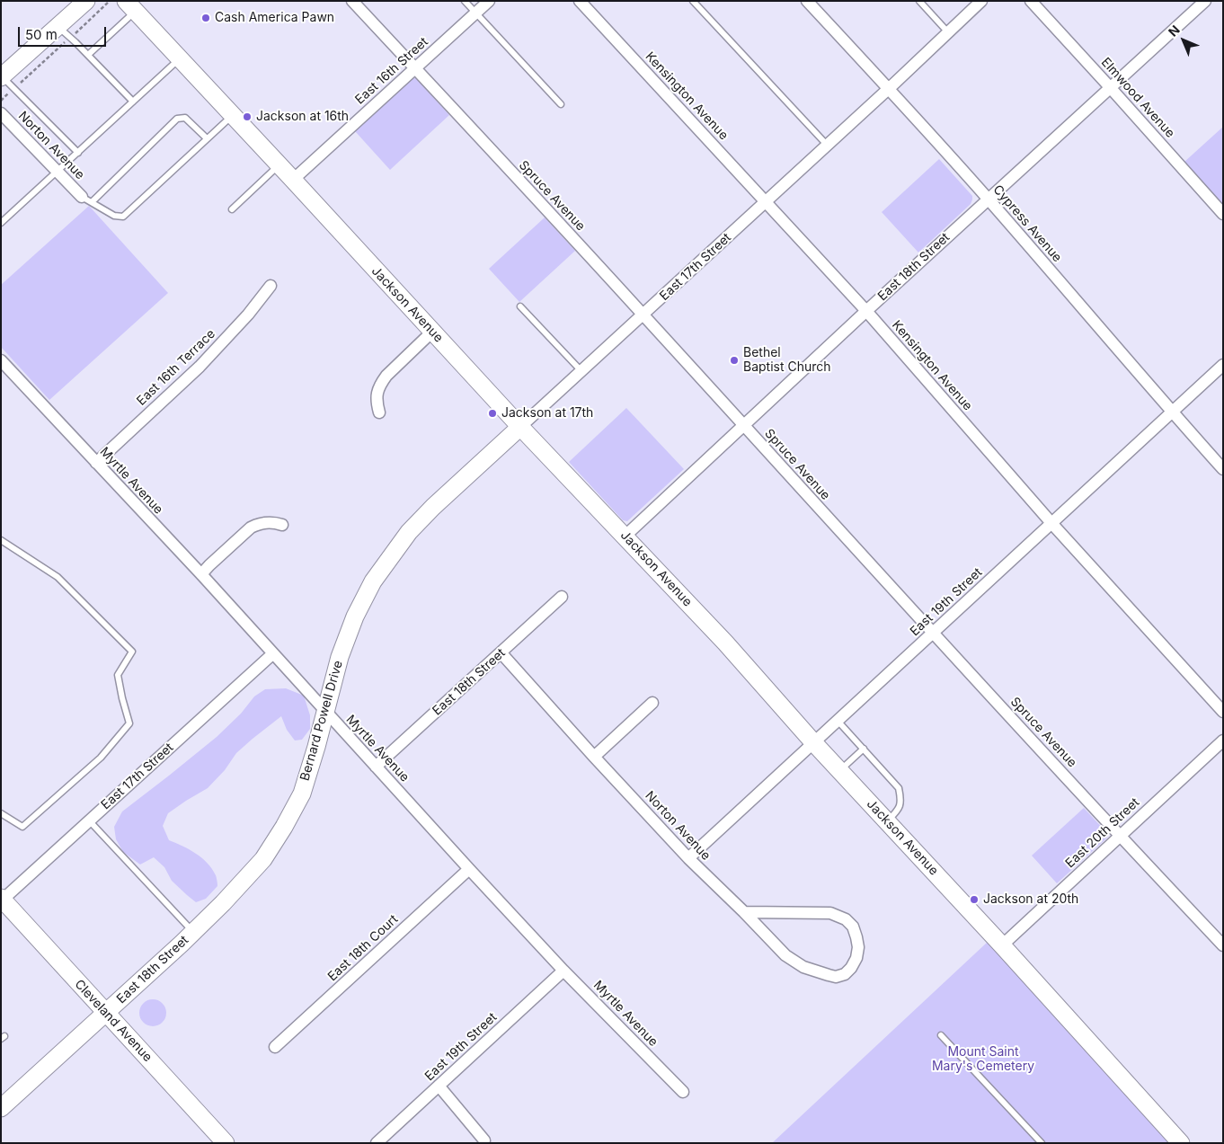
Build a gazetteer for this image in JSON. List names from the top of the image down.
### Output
{
  "streets": {
    "street": [
      "East 16th Street",
      "Kensington Avenue",
      "Elmwood Avenue",
      "Norton Avenue",
      "Spruce Avenue",
      "Cypress Avenue",
      "East 17th Street",
      "East 18th Street",
      "Jackson Avenue",
      "East 16th Terrace",
      "Myrtle Avenue",
      "East 19th Street",
      "Bernard Powell Drive",
      "East 20th Street",
      "East 18th Court",
      "Cleveland Avenue"
    ]
  },
  "crossings": [
    ["East 16th Street", "Spruce Avenue"],
    ["East 16th Street", "Jackson Avenue"],
    ["Kensington Avenue", "East 17th Street"],
    ["Kensington Avenue", "East 18th Street"],
    ["Kensington Avenue", "East 19th Street"],
    ["Elmwood Avenue", "East 18th Street"],
    ["Norton Avenue", "East 18th Street"],
    ["Norton Avenue", "East 19th Street"],
    ["Spruce Avenue", "East 17th Street"],
    ["Spruce Avenue", "East 18th Street"],
    ["Spruce Avenue", "East 19th Street"],
    ["Spruce Avenue", "East 20th Street"],
    ["Cypress Avenue", "East 17th Street"],
    ["Cypress Avenue", "East 18th Street"],
    ["Cypress Avenue", "East 19th Street"],
    ["East 17th Street", "Jackson Avenue"],
    ["East 17th Street", "Myrtle Avenue"],
    ["East 17th Street", "Bernard Powell Drive"],
    ["East 17th Street", "Cleveland Avenue"],
    ["East 18th Street", "Jackson Avenue"],
    ["East 18th Street", "Myrtle Avenue"],
    ["East 18th Street", "Bernard Powell Drive"],
    ["East 18th Street", "Cleveland Avenue"],
    ["Jackson Avenue", "East 19th Street"],
    ["Jackson Avenue", "East 20th Street"],
    ["East 16th Terrace", "Myrtle Avenue"],
    ["Myrtle Avenue", "East 19th Street"],
    ["Myrtle Avenue", "Bernard Powell Drive"],
    ["Myrtle Avenue", "East 18th Court"]
  ],
  "parks": ["Mount Saint Mary's Cemetery"],
  "places": [
    "Cash America Pawn",
    "Jackson at 16th",
    "Bethel Baptist Church",
    "Jackson at 17th",
    "Jackson at 20th"
  ],
  "scale_bar": "50 m",
  "north": "top left"
}
